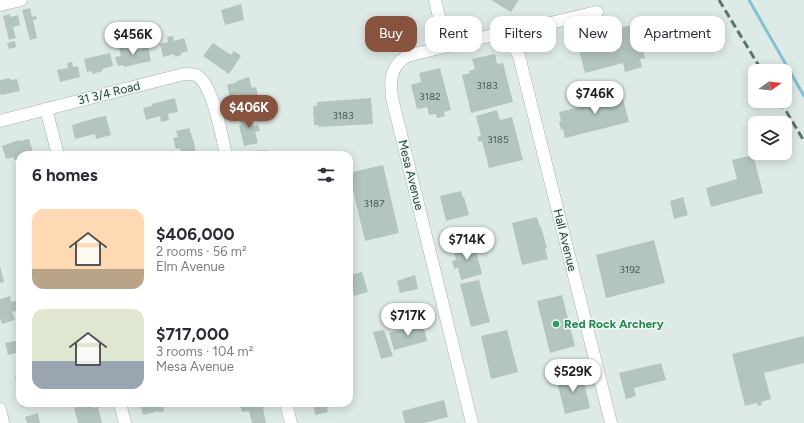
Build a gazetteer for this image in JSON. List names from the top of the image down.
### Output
{
  "streets": {
    "street": ["31 3/4 Road", "Mesa Avenue", "Hall Avenue"]
  },
  "places": ["Red Rock Archery"],
  "house_numbers": [
    "3183",
    "3182",
    "3183",
    "3185",
    "3187",
    "3192"
  ],
  "north": "right",
  "page": {
    "chip": [
      "Buy",
      "Rent",
      "Filters",
      "New",
      "Apartment"
    ],
    "price": [
      "$456K",
      "$746K",
      "$406K",
      "$714K",
      "$717K",
      "$529K"
    ],
    "heading": "6 homes",
    "list": [
      {
        "name": "$406,000",
        "note": "2 rooms · 56 m² · Elm Avenue"
      },
      {
        "name": "$717,000",
        "note": "3 rooms · 104 m² · Mesa Avenue"
      }
    ]
  }
}
